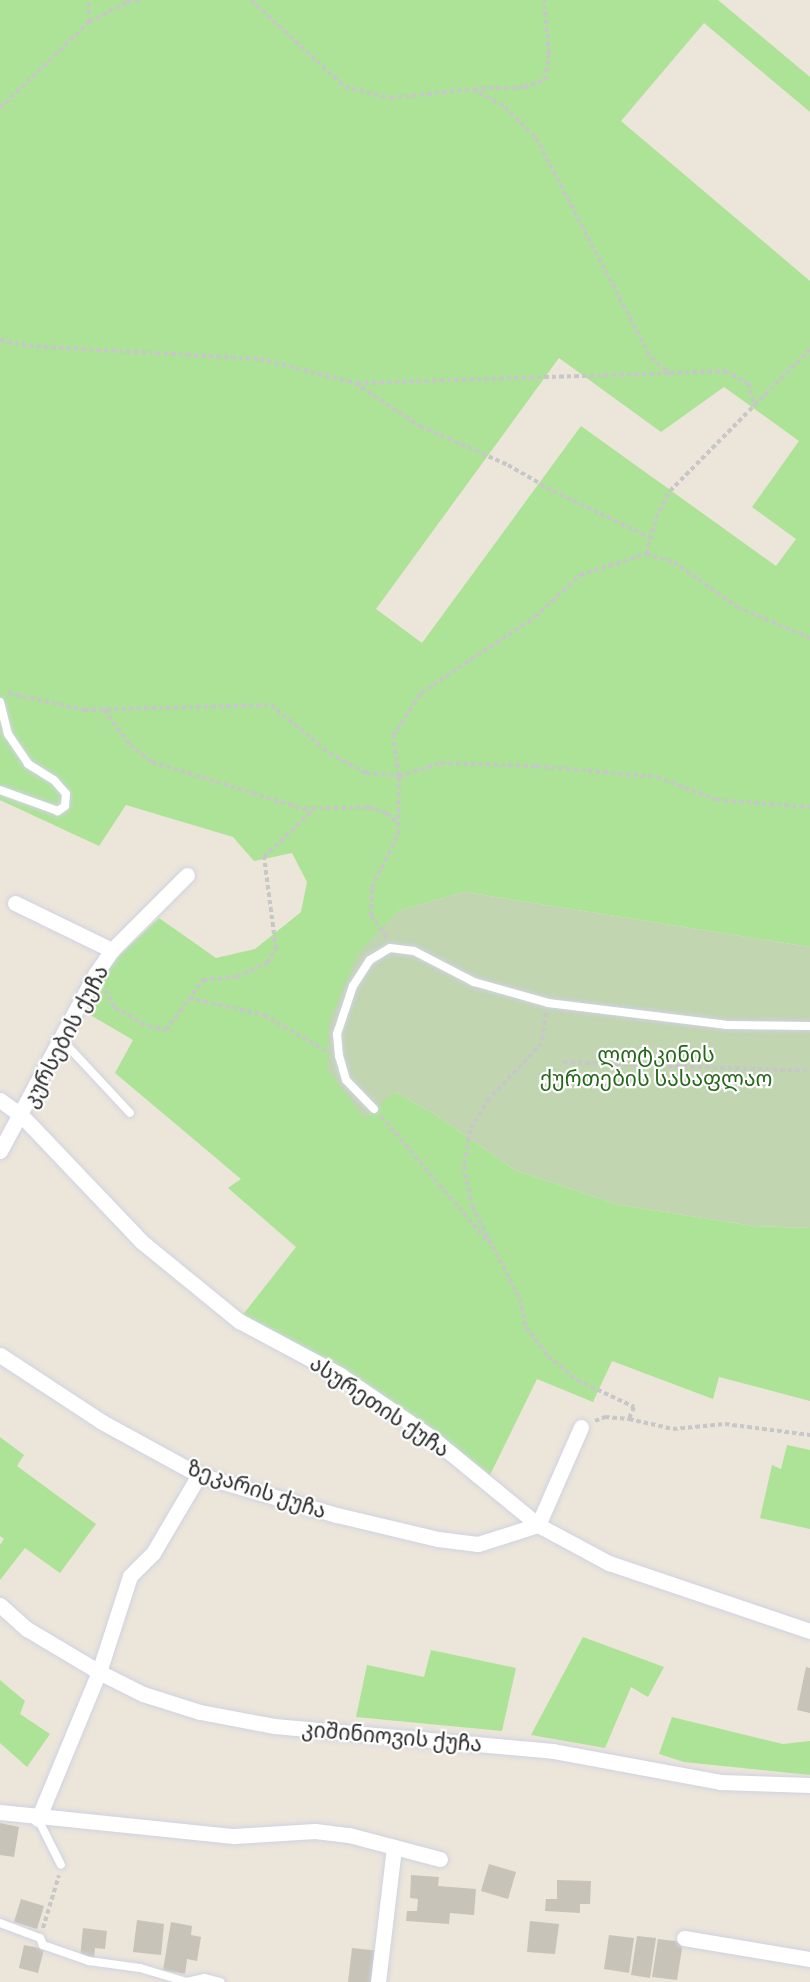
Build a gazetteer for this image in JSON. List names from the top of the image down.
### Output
{
  "streets": {
    "street": [
      "კურსების ქუჩა",
      "ასურეთის ქუჩა",
      "ზეკარის ქუჩა",
      "კიშინიოვის ქუჩა"
    ]
  },
  "crossings": [
    ["კურსების ქუჩა", "ასურეთის ქუჩა"],
    ["ასურეთის ქუჩა", "ზეკარის ქუჩა"]
  ],
  "parks": ["ლოტკინის ქურთების სასაფლაო"]
}
